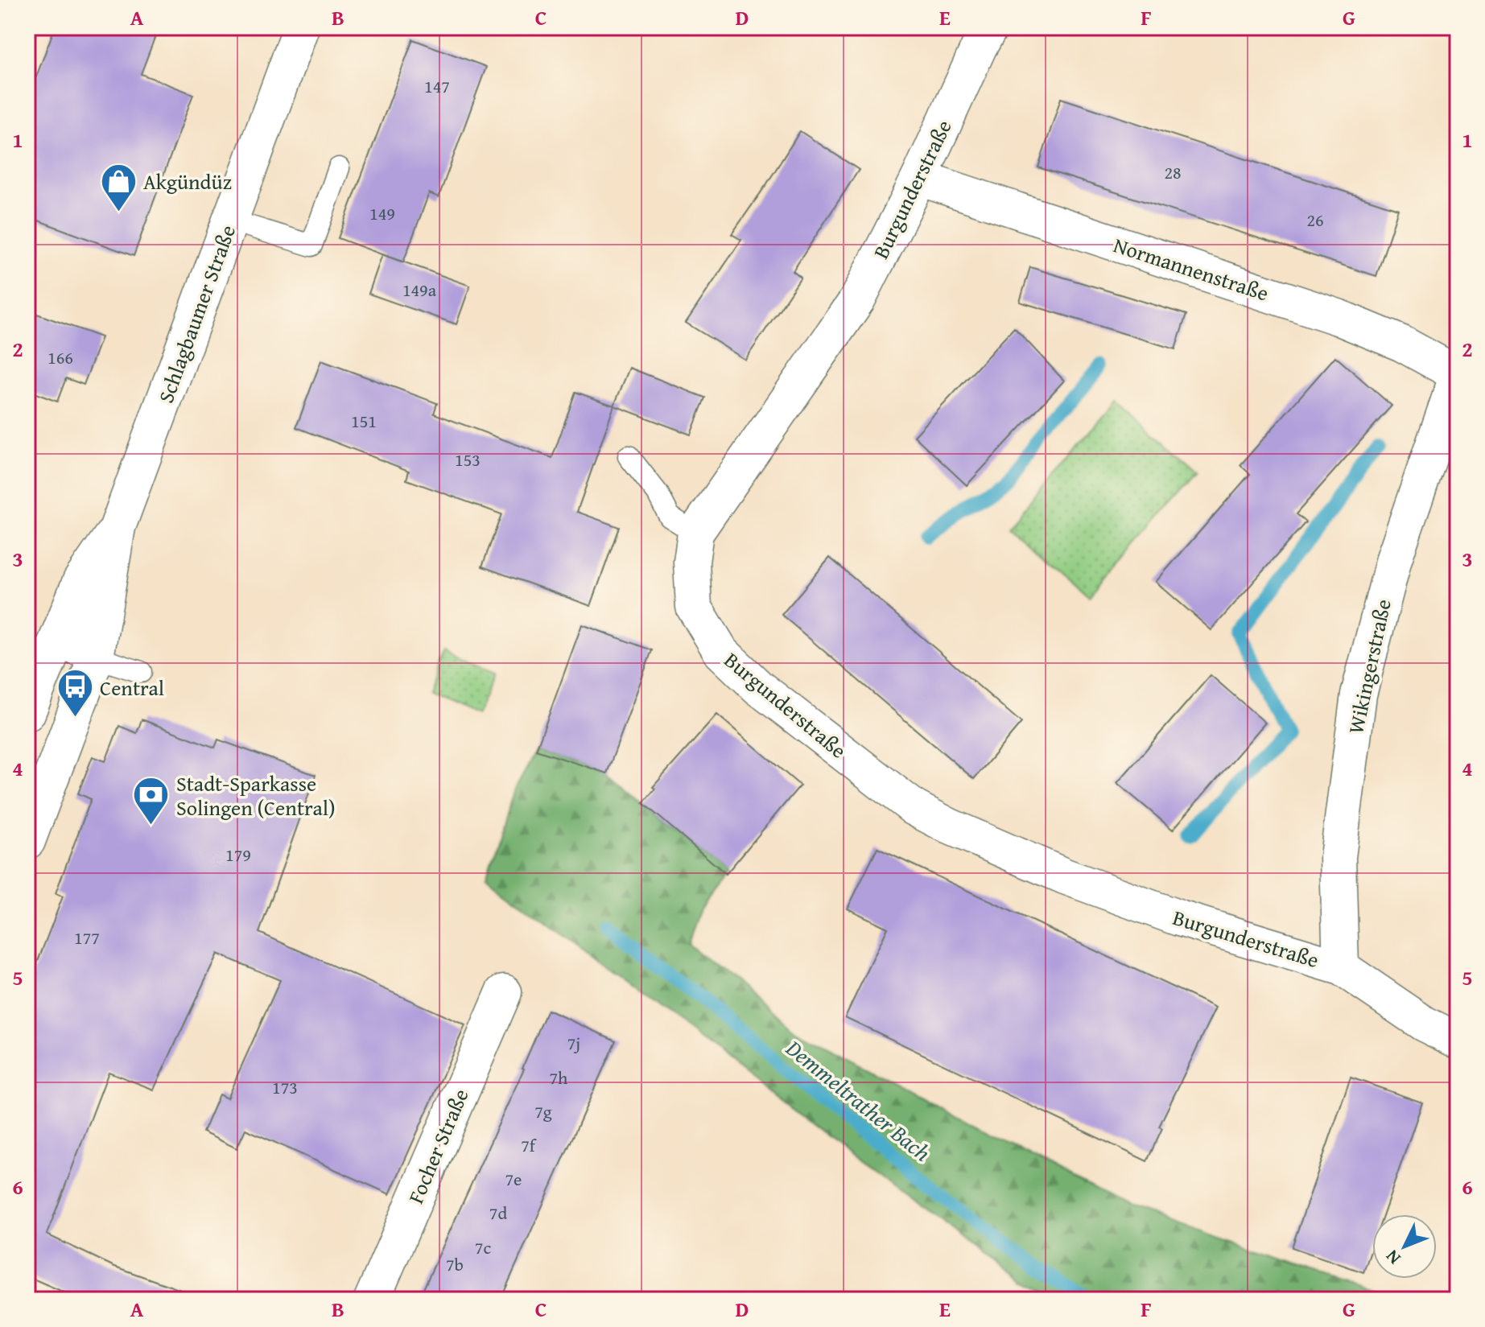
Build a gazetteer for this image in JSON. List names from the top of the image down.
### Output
{
  "streets": {
    "street": [
      "Burgunderstraße",
      "Normannenstraße",
      "Schlagbaumer Straße",
      "Wikingerstraße",
      "Focher Straße"
    ]
  },
  "crossings": [
    ["Burgunderstraße", "Normannenstraße"],
    ["Burgunderstraße", "Wikingerstraße"],
    ["Normannenstraße", "Wikingerstraße"]
  ],
  "water": ["Demmeltrather Bach"],
  "places": {
    "shop": ["Akgündüz"],
    "bus stop": ["Central"],
    "bank": ["Stadt-Sparkasse Solingen (Central)"]
  },
  "house_numbers": [
    "147",
    "28",
    "149",
    "26",
    "149a",
    "166",
    "151",
    "153",
    "179",
    "177",
    "7j",
    "7h",
    "173",
    "7g",
    "7f",
    "7e",
    "7d",
    "7c",
    "7b"
  ],
  "north": "bottom left",
  "grid": {
    "columns": [
      "A",
      "B",
      "C",
      "D",
      "E",
      "F",
      "G"
    ],
    "rows": [
      "1",
      "2",
      "3",
      "4",
      "5",
      "6"
    ]
  }
}
